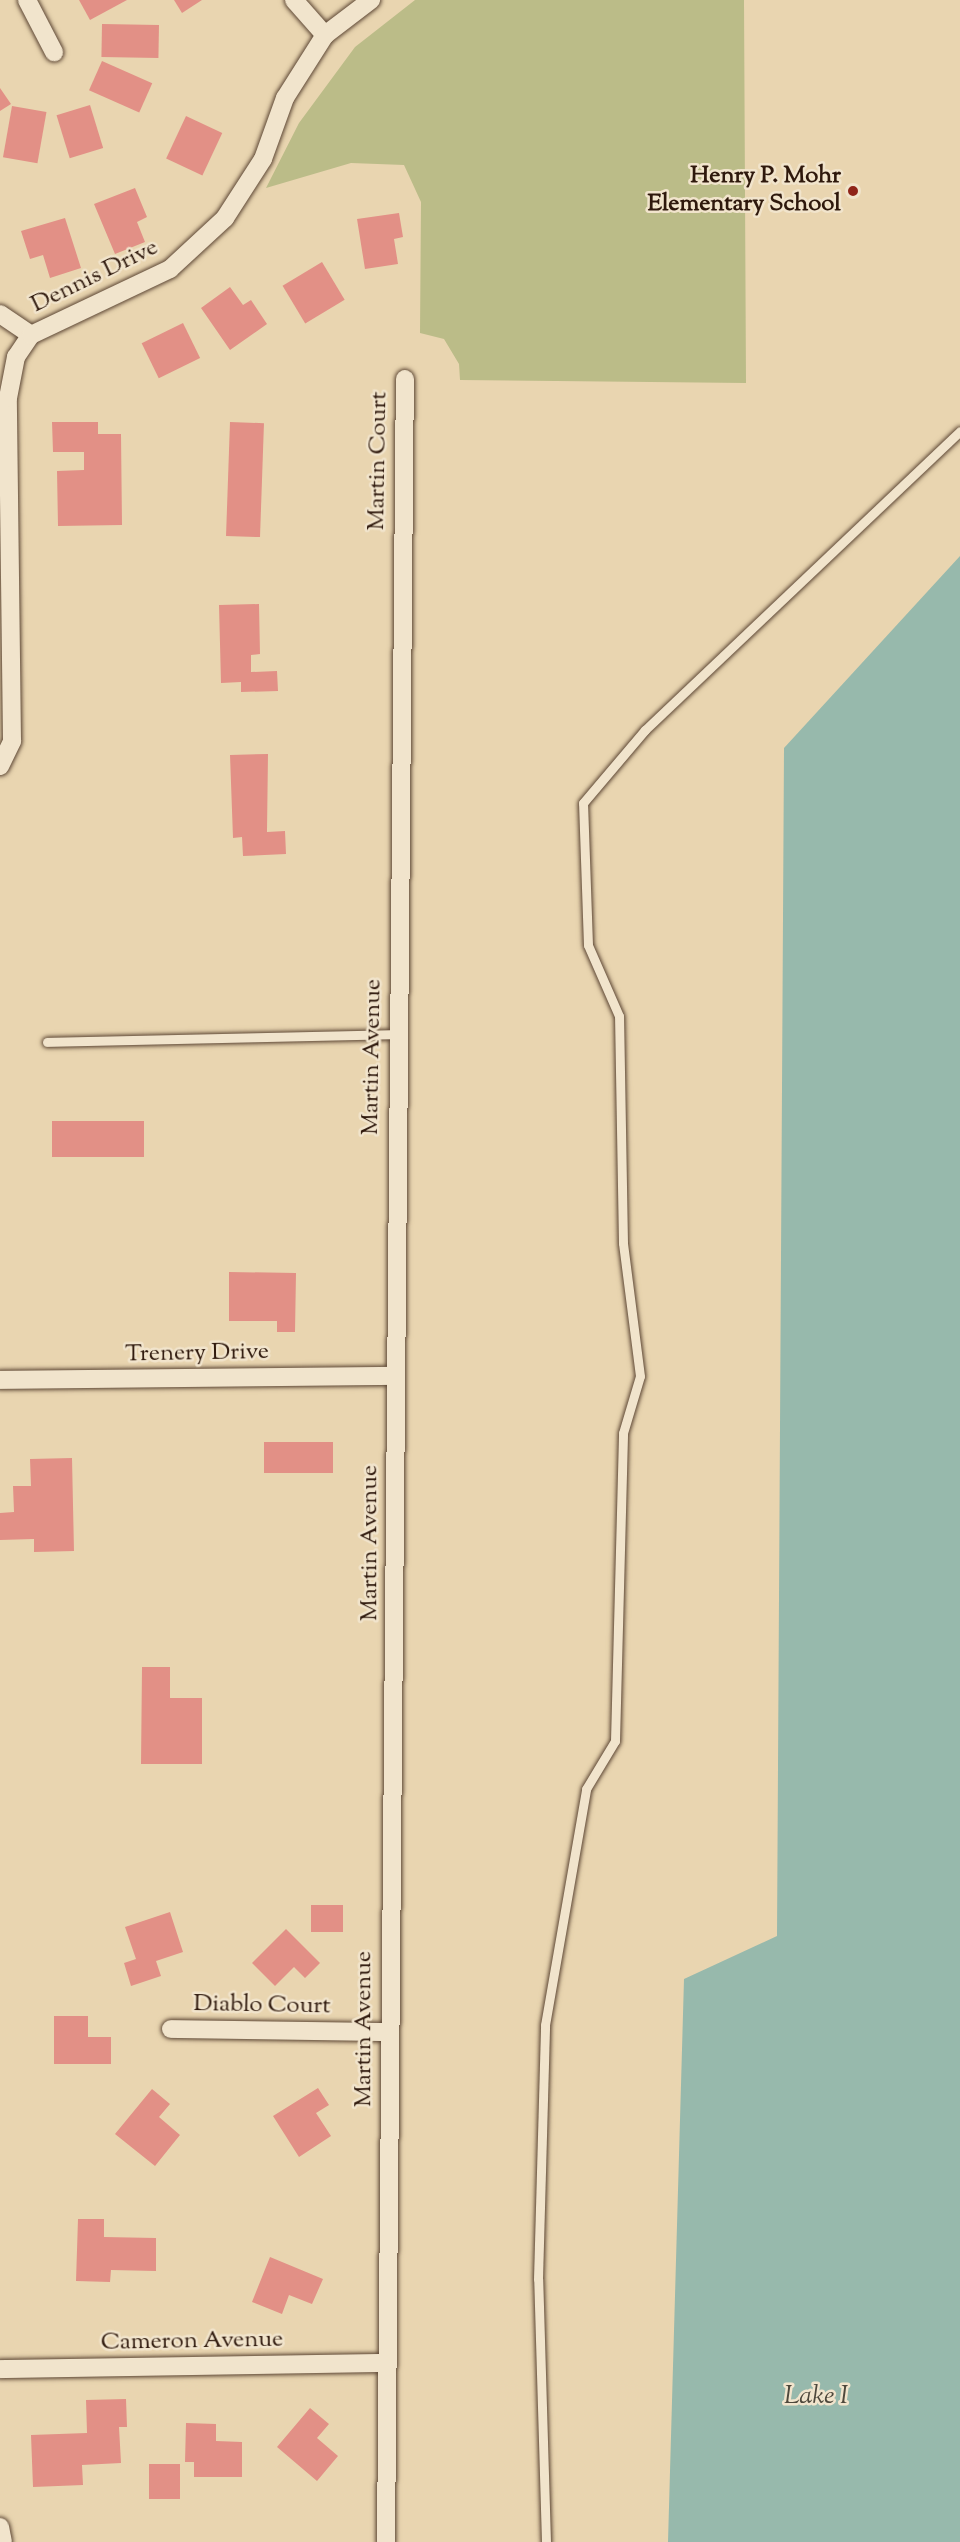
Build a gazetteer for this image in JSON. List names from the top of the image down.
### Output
{
  "streets": {
    "street": [
      "Dennis Drive",
      "Martin Court",
      "Martin Avenue",
      "Trenery Drive",
      "Diablo Court",
      "Cameron Avenue"
    ]
  },
  "crossings": [
    ["Martin Court", "Martin Avenue"],
    ["Martin Avenue", "Trenery Drive"],
    ["Martin Avenue", "Diablo Court"],
    ["Martin Avenue", "Cameron Avenue"]
  ],
  "water": ["Lake I"],
  "places": ["Henry P. Mohr Elementary School"]
}
